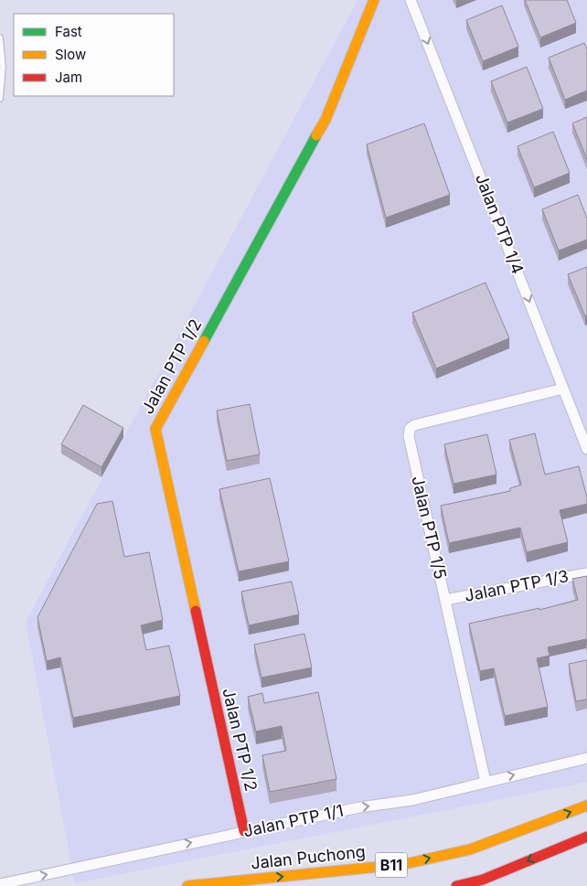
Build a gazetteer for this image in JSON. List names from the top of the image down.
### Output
{
  "streets": {
    "street": [
      "Jalan PTP 1/4",
      "Jalan PTP 1/2",
      "Jalan PTP 1/5",
      "Jalan PTP 1/3",
      "Jalan PTP 1/1",
      "Jalan Puchong",
      "B11"
    ]
  },
  "crossings": [
    ["Jalan PTP 1/4", "Jalan PTP 1/5"],
    ["Jalan PTP 1/2", "Jalan PTP 1/1"],
    ["Jalan PTP 1/5", "Jalan PTP 1/3"],
    ["Jalan PTP 1/5", "Jalan PTP 1/1"]
  ],
  "one_way": ["Jalan PTP 1/4", "Jalan PTP 1/1"],
  "legend": ["Fast", "Slow", "Jam"]
}
